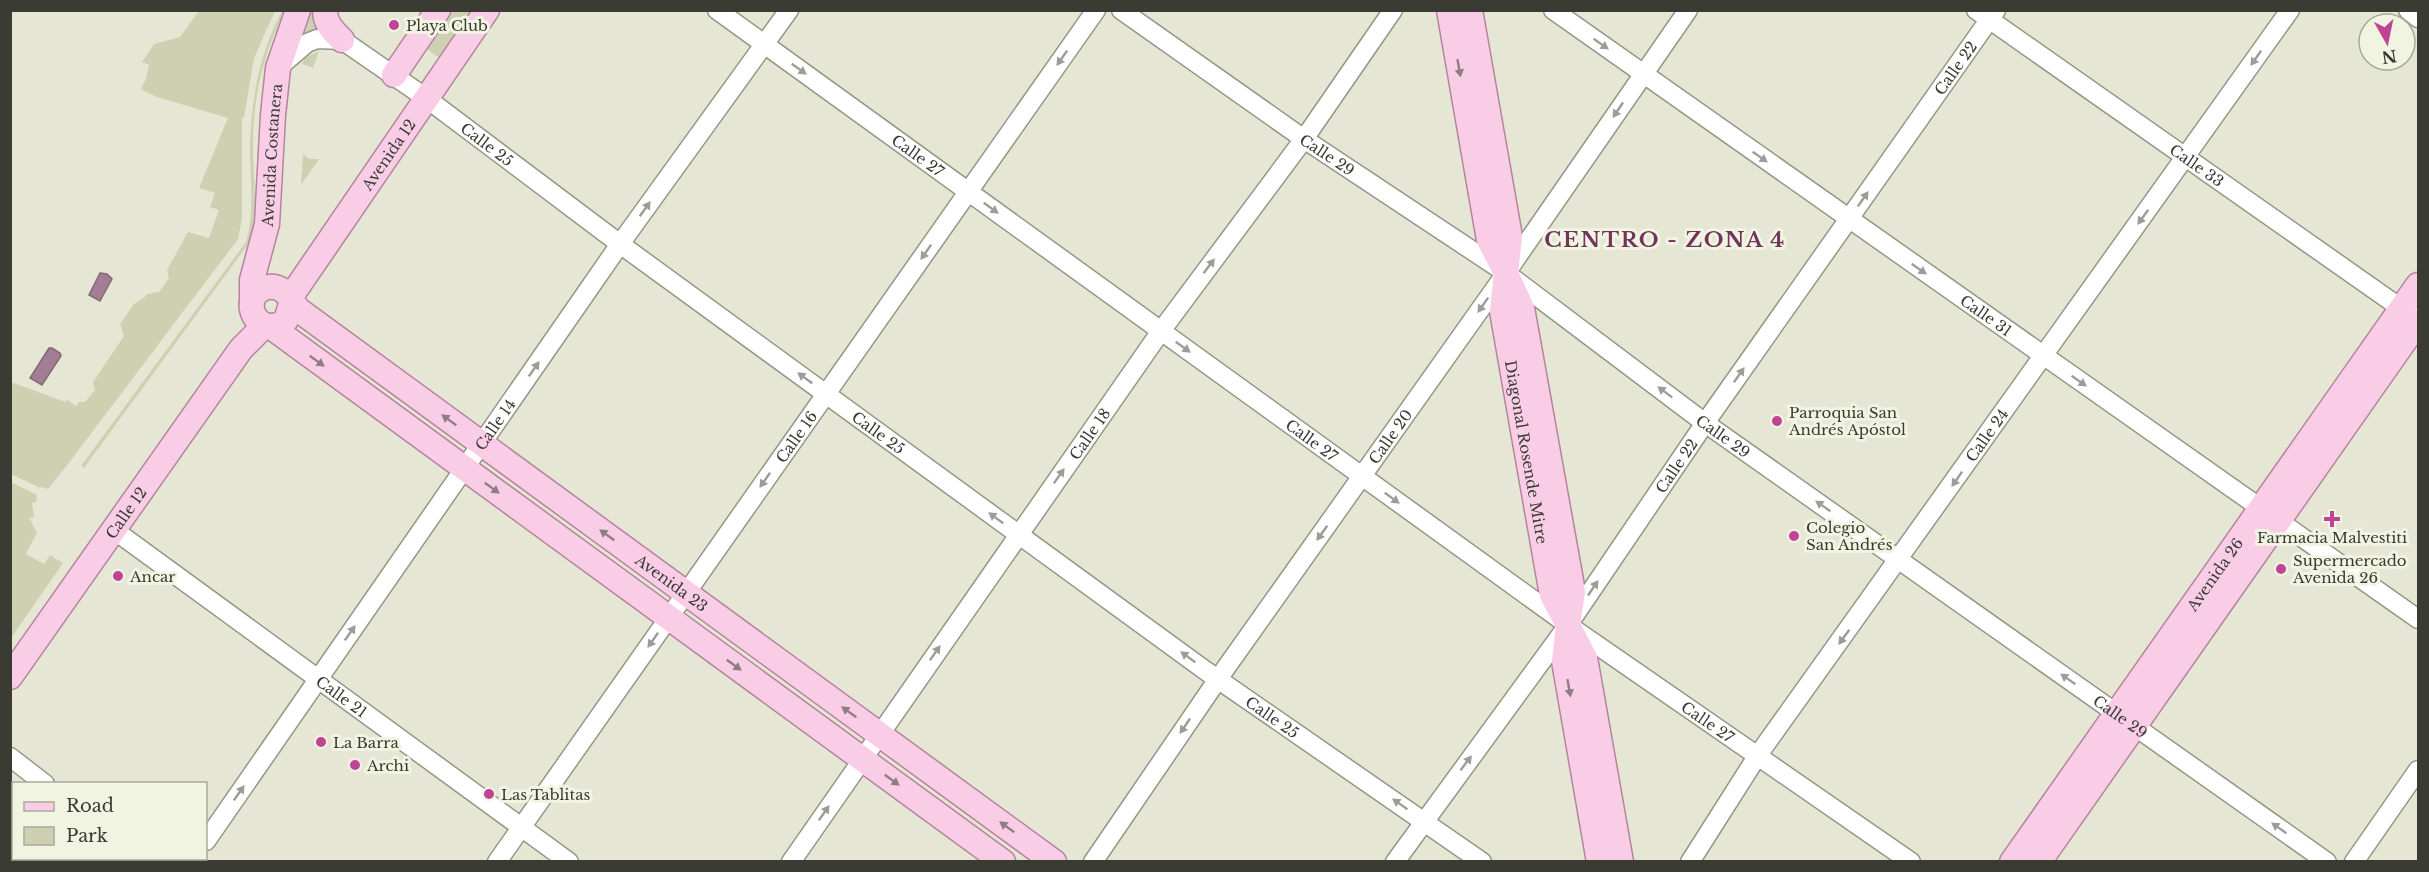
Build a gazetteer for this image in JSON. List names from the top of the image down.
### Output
{
  "streets": {
    "main road": [
      "Avenida 12",
      "Avenida Costanera",
      "Diagonal Rosende Mitre",
      "Calle 12",
      "Avenida 26",
      "Avenida 23"
    ],
    "street": [
      "Calle 22",
      "Calle 25",
      "Calle 27",
      "Calle 29",
      "Calle 33",
      "Calle 31",
      "Calle 14",
      "Calle 18",
      "Calle 24",
      "Calle 16",
      "Calle 20",
      "Calle 21"
    ]
  },
  "crossings": [
    ["Calle 22", "Calle 25"],
    ["Calle 22", "Calle 27"],
    ["Calle 22", "Calle 29"],
    ["Calle 22", "Calle 33"],
    ["Calle 22", "Calle 31"],
    ["Calle 22", "Diagonal Rosende Mitre"],
    ["Calle 25", "Avenida 12"],
    ["Calle 25", "Calle 14"],
    ["Calle 25", "Calle 18"],
    ["Calle 25", "Calle 16"],
    ["Calle 25", "Calle 20"],
    ["Avenida 12", "Avenida Costanera"],
    ["Avenida 12", "Calle 12"],
    ["Avenida 12", "Avenida 23"],
    ["Avenida Costanera", "Calle 12"],
    ["Avenida Costanera", "Avenida 23"],
    ["Calle 27", "Calle 14"],
    ["Calle 27", "Calle 18"],
    ["Calle 27", "Calle 24"],
    ["Calle 27", "Calle 16"],
    ["Calle 27", "Calle 20"],
    ["Calle 27", "Diagonal Rosende Mitre"],
    ["Calle 29", "Calle 18"],
    ["Calle 29", "Calle 24"],
    ["Calle 29", "Calle 20"],
    ["Calle 29", "Diagonal Rosende Mitre"],
    ["Calle 29", "Avenida 26"],
    ["Calle 33", "Calle 24"],
    ["Calle 33", "Avenida 26"],
    ["Calle 31", "Calle 24"],
    ["Calle 31", "Calle 20"],
    ["Calle 31", "Avenida 26"],
    ["Calle 14", "Avenida 23"],
    ["Calle 14", "Calle 21"],
    ["Calle 18", "Avenida 23"],
    ["Calle 16", "Avenida 23"],
    ["Calle 16", "Calle 21"],
    ["Calle 20", "Diagonal Rosende Mitre"],
    ["Calle 12", "Avenida 23"],
    ["Calle 12", "Calle 21"]
  ],
  "one_way": [
    "Calle 22",
    "Calle 25",
    "Calle 27",
    "Calle 29",
    "Calle 31",
    "Calle 14",
    "Calle 18",
    "Calle 24",
    "Calle 16",
    "Calle 20"
  ],
  "districts": ["CENTRO - ZONA 4"],
  "places": {
    "other": [
      "Playa Club",
      "Parroquia San Andrés Apóstol",
      "Colegio San Andrés",
      "Supermercado Avenida 26",
      "Ancar",
      "La Barra",
      "Archi",
      "Las Tablitas"
    ],
    "health": ["Farmacia Malvestiti"]
  },
  "legend": ["Road", "Park"],
  "north": "bottom"
}
